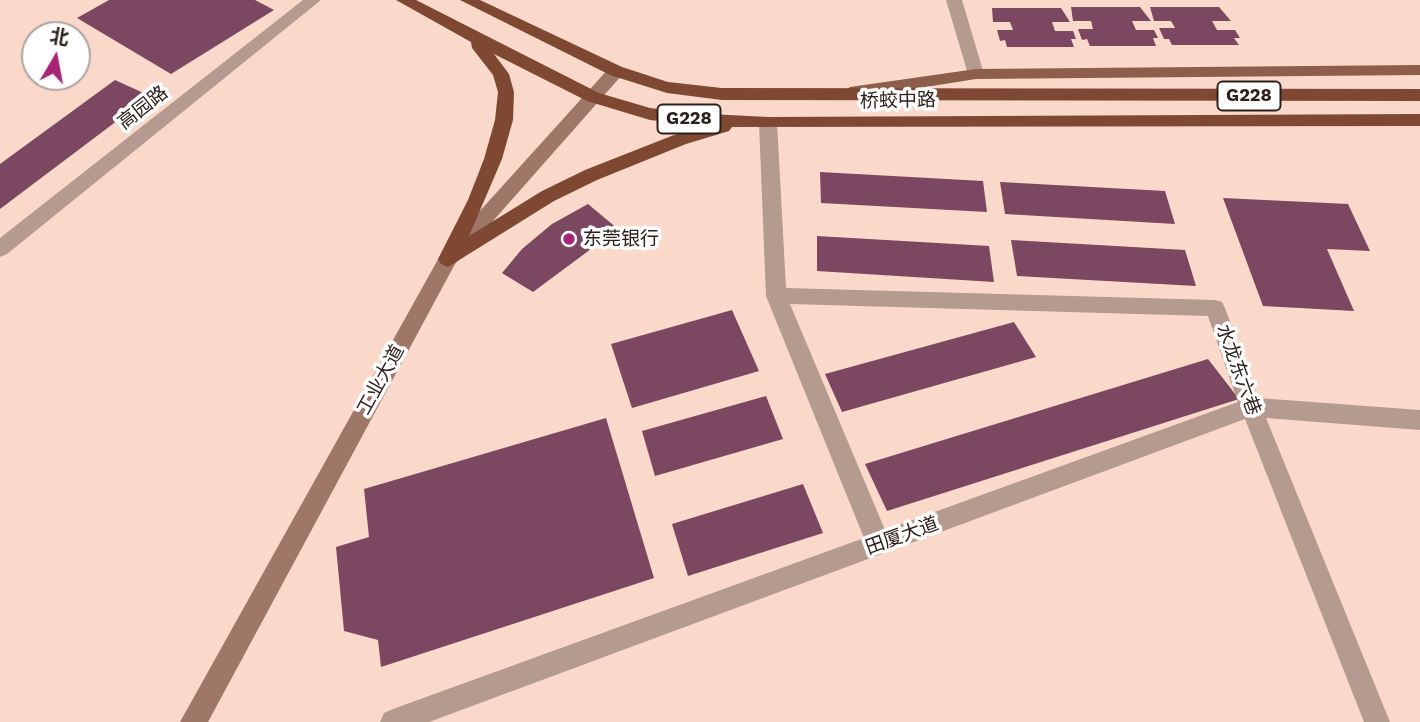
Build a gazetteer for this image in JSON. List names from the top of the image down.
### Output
{
  "streets": {
    "highway": ["G228", "桥蛟中路"],
    "street": [
      "高园路",
      "水龙东六巷",
      "工业大道",
      "田厦大道"
    ]
  },
  "crossings": [
    ["桥蛟中路", "工业大道"],
    ["水龙东六巷", "田厦大道"]
  ],
  "places": ["东莞银行"],
  "north": "top"
}
